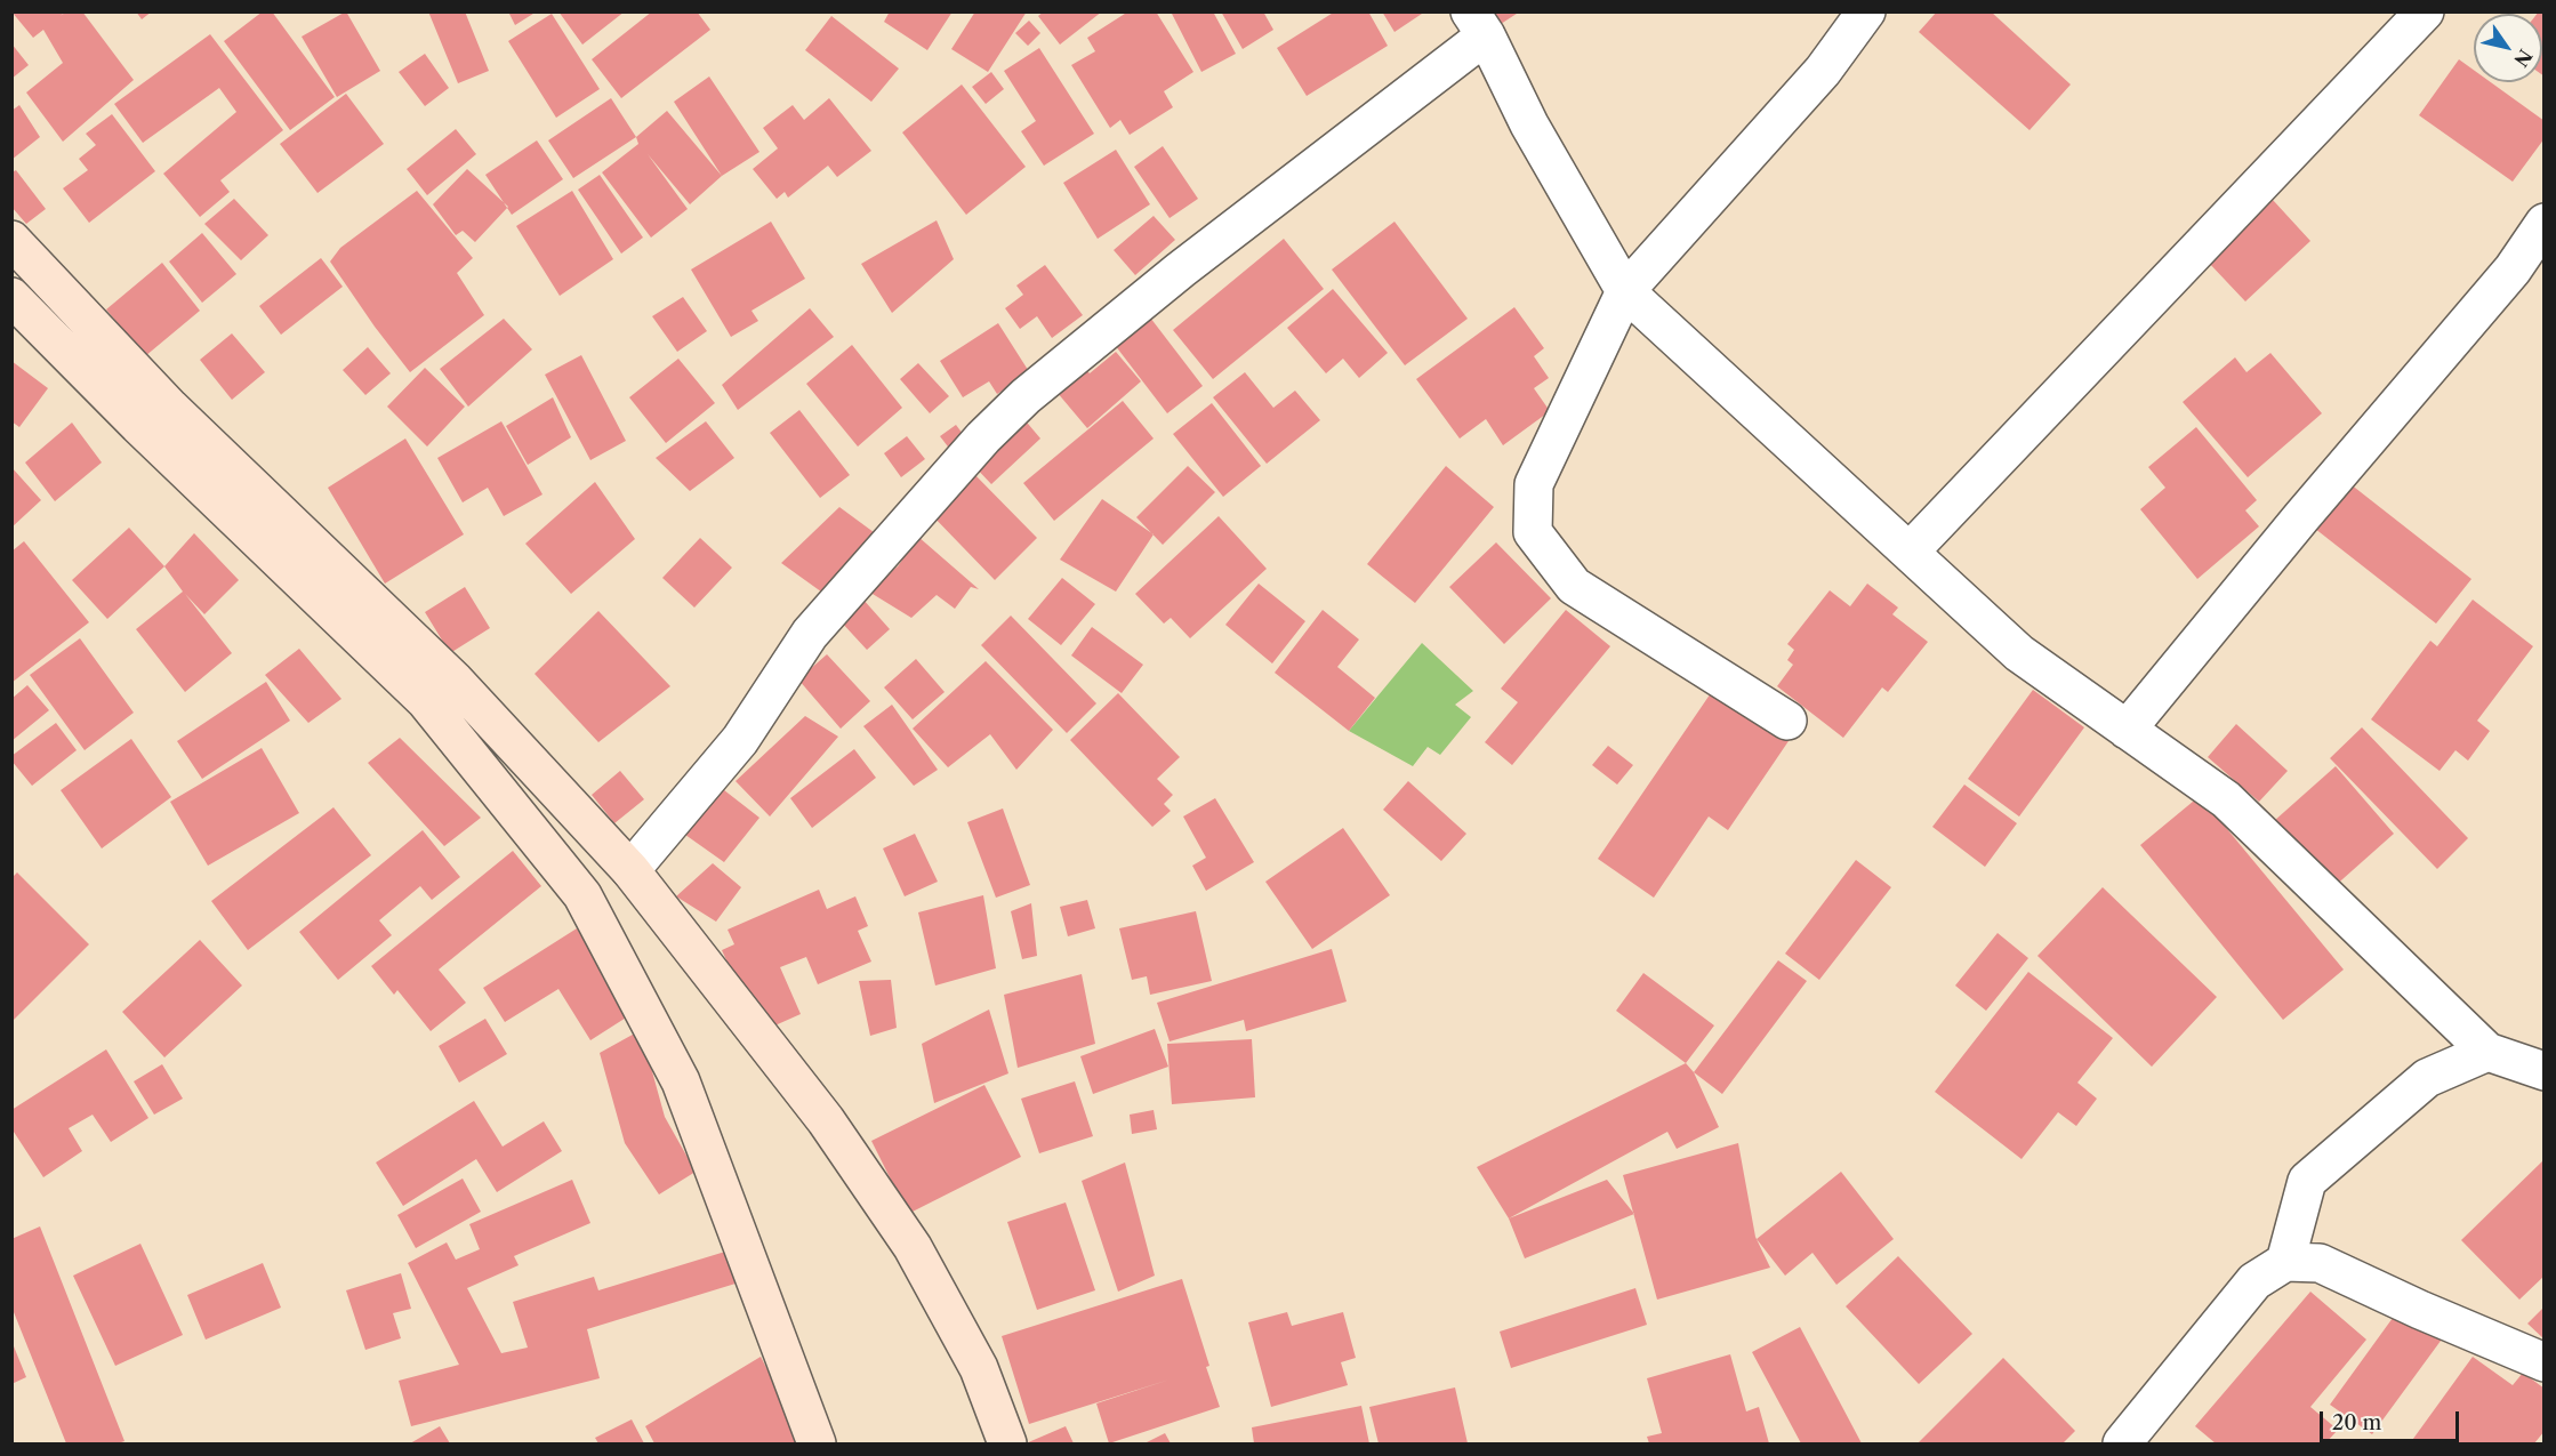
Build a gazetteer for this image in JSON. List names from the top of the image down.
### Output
{
  "scale_bar": "20 m",
  "north": "bottom right"
}
